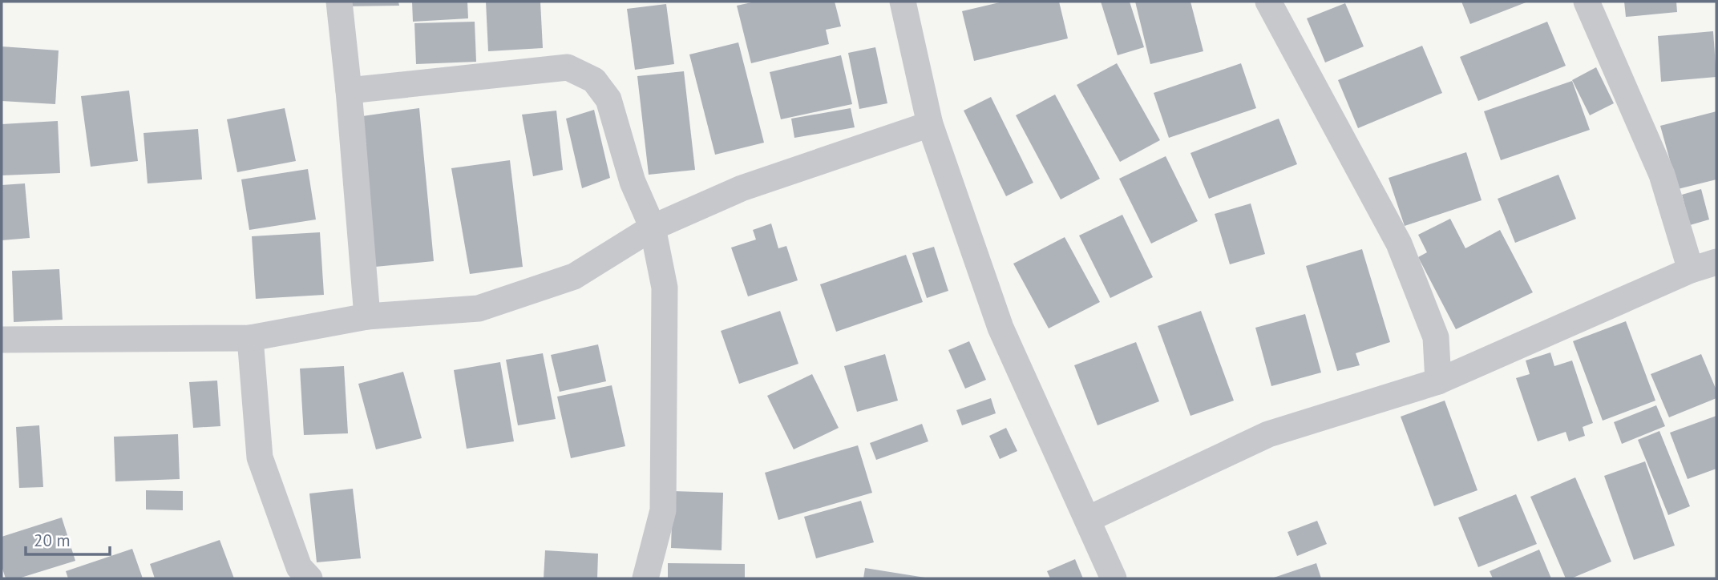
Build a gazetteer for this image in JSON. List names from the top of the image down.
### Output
{
  "scale_bar": "20 m"
}
